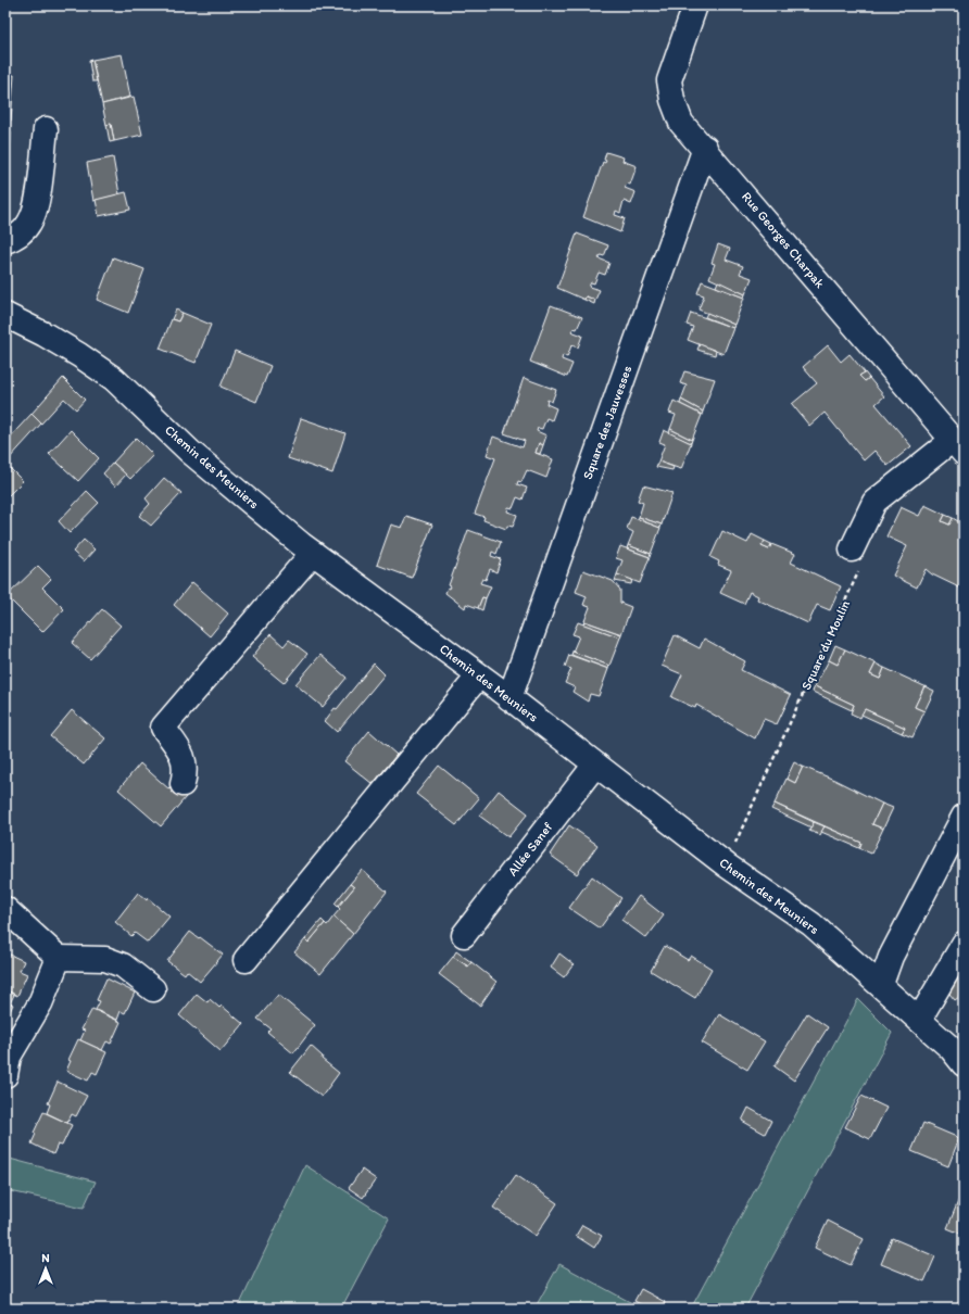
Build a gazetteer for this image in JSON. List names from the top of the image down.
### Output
{
  "streets": {
    "street": [
      "Rue Georges Charpak",
      "Square des Jauvesses",
      "Chemin des Meuniers",
      "Allée Sanef"
    ],
    "path": ["Square du Moulin"]
  },
  "crossings": [
    ["Rue Georges Charpak", "Square des Jauvesses"],
    ["Square des Jauvesses", "Chemin des Meuniers"],
    ["Chemin des Meuniers", "Square du Moulin"],
    ["Chemin des Meuniers", "Allée Sanef"]
  ],
  "north": "top"
}
